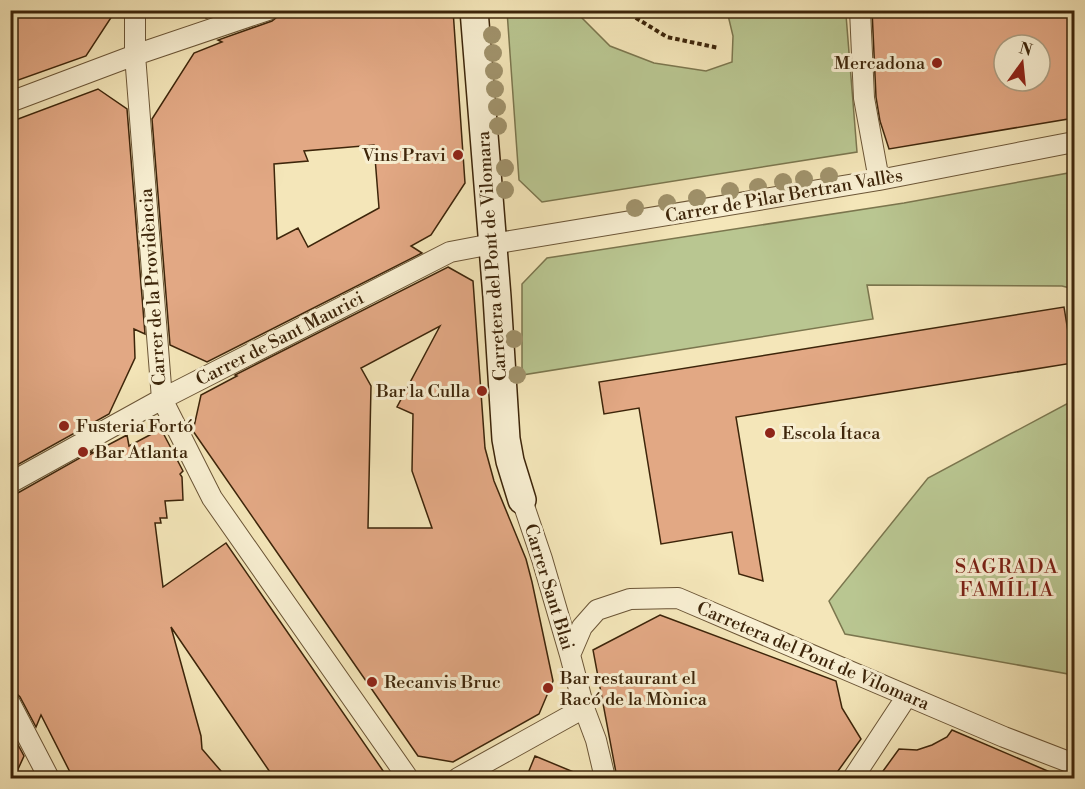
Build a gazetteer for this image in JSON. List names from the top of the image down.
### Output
{
  "streets": {
    "street": [
      "Carrer de Pilar Bertran Vallès",
      "Carretera del Pont de Vilomara",
      "Carrer de la Providència",
      "Carrer de Sant Maurici",
      "Carrer Sant Blai"
    ]
  },
  "crossings": [
    ["Carrer de Pilar Bertran Vallès", "Carretera del Pont de Vilomara"],
    ["Carrer de Pilar Bertran Vallès", "Carrer de Sant Maurici"],
    ["Carretera del Pont de Vilomara", "Carrer de Sant Maurici"],
    ["Carretera del Pont de Vilomara", "Carrer Sant Blai"],
    ["Carrer de la Providència", "Carrer de Sant Maurici"]
  ],
  "districts": ["SAGRADA FAMÍLIA"],
  "places": [
    "Mercadona",
    "Vins Pravi",
    "Bar la Culla",
    "Fusteria Fortó",
    "Escola Ítaca",
    "Bar Atlanta",
    "Recanvis Bruc",
    "Bar restaurant el Racó de la Mònica"
  ],
  "north": "top"
}
